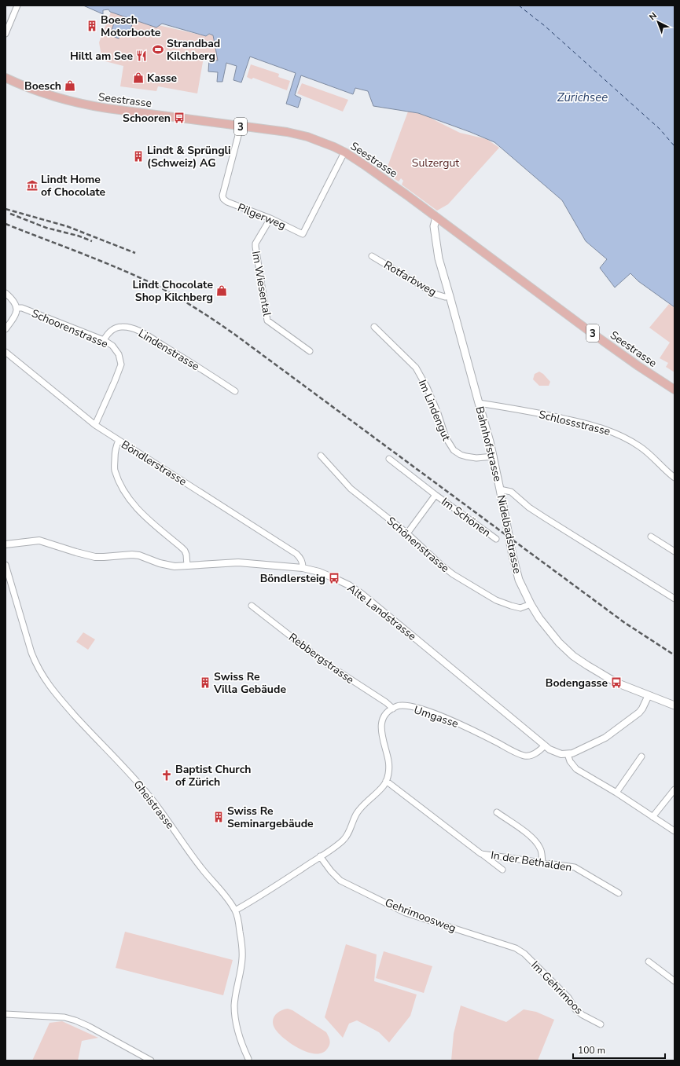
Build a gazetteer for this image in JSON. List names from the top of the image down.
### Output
{
  "streets": {
    "main road": [
      "Seestrasse",
      "3",
      "Bahnhofstrasse",
      "Nidelbadstrasse"
    ],
    "street": [
      "Pilgerweg",
      "Rotfarbweg",
      "Im Wiesental",
      "Schoorenstrasse",
      "Lindenstrasse",
      "Im Lindengut",
      "Schlossstrasse",
      "Böndlerstrasse",
      "Im Schönen",
      "Schönenstrasse",
      "Alte Landstrasse",
      "Rebbergstrasse",
      "Umgasse",
      "Gheistrasse",
      "In der Bethalden",
      "Gehrimoosweg",
      "Im Gehrimoos"
    ]
  },
  "crossings": [
    ["Seestrasse", "Pilgerweg"],
    ["Seestrasse", "Bahnhofstrasse"],
    ["Pilgerweg", "Im Wiesental"],
    ["Rotfarbweg", "Bahnhofstrasse"],
    ["Schoorenstrasse", "Lindenstrasse"],
    ["Schoorenstrasse", "Böndlerstrasse"],
    ["Im Lindengut", "Bahnhofstrasse"],
    ["Schlossstrasse", "Bahnhofstrasse"],
    ["Bahnhofstrasse", "Nidelbadstrasse"],
    ["Böndlerstrasse", "Alte Landstrasse"],
    ["Im Schönen", "Schönenstrasse"],
    ["Nidelbadstrasse", "Schönenstrasse"],
    ["Alte Landstrasse", "Umgasse"],
    ["Rebbergstrasse", "Umgasse"],
    ["Gehrimoosweg", "Im Gehrimoos"]
  ],
  "water": ["Zürichsee"],
  "parks": ["Sulzergut"],
  "places": {
    "building": [
      "Boesch Motorboote",
      "Lindt & Sprüngli (Schweiz) AG",
      "Swiss Re Villa Gebäude",
      "Swiss Re Seminargebäude"
    ],
    "sports": ["Strandbad Kilchberg"],
    "restaurant": ["Hiltl am See"],
    "shop": ["Kasse", "Boesch", "Lindt Chocolate Shop Kilchberg"],
    "bus stop": ["Schooren", "Böndlersteig", "Bodengasse"],
    "museum": ["Lindt Home of Chocolate"],
    "church": ["Baptist Church of Zürich"]
  },
  "scale_bar": "100 m",
  "north": "top left"
}
